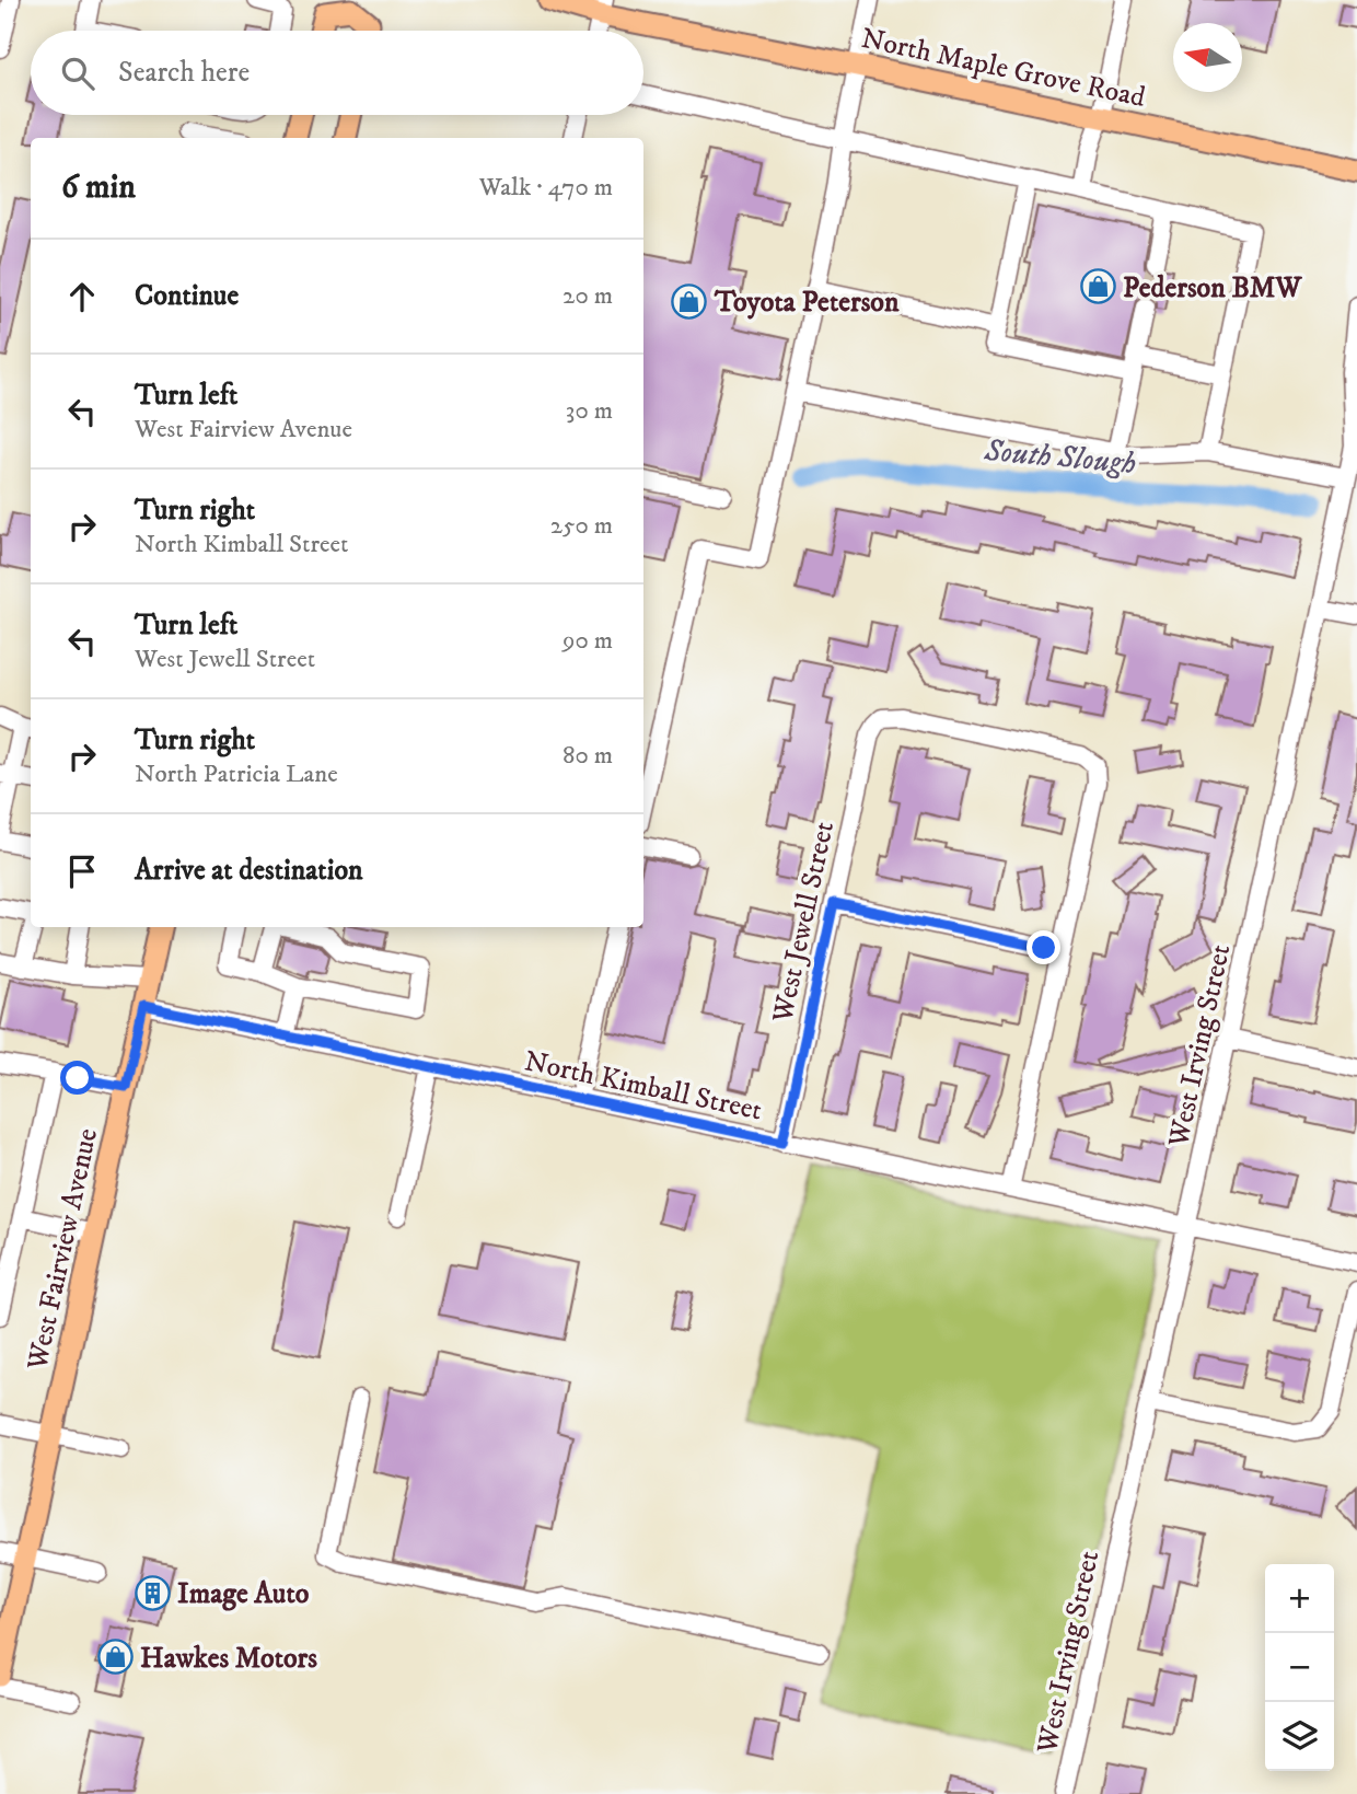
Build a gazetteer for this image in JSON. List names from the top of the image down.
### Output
{
  "streets": {
    "main road": ["North Maple Grove Road", "West Fairview Avenue"],
    "street": ["West Jewell Street", "West Irving Street", "North Kimball Street"]
  },
  "crossings": [
    ["West Jewell Street", "North Kimball Street"],
    ["West Irving Street", "North Kimball Street"],
    ["North Kimball Street", "West Fairview Avenue"]
  ],
  "water": ["South Slough"],
  "places": {
    "shop": ["Pederson BMW", "Toyota Peterson", "Hawkes Motors"],
    "building": ["Image Auto"]
  },
  "north": "left",
  "page": {
    "search": "Search here",
    "heading": ["6 min", "Walk · 470 m"],
    "list": [
      ["Continue", "20 m"],
      ["Turn left", "West Fairview Avenue", "30 m"],
      ["Turn right", "North Kimball Street", "250 m"],
      ["Turn left", "West Jewell Street", "90 m"],
      ["Turn right", "North Patricia Lane", "80 m"],
      "Arrive at destination"
    ],
    "map_buttons": ["+", "−"]
  }
}
